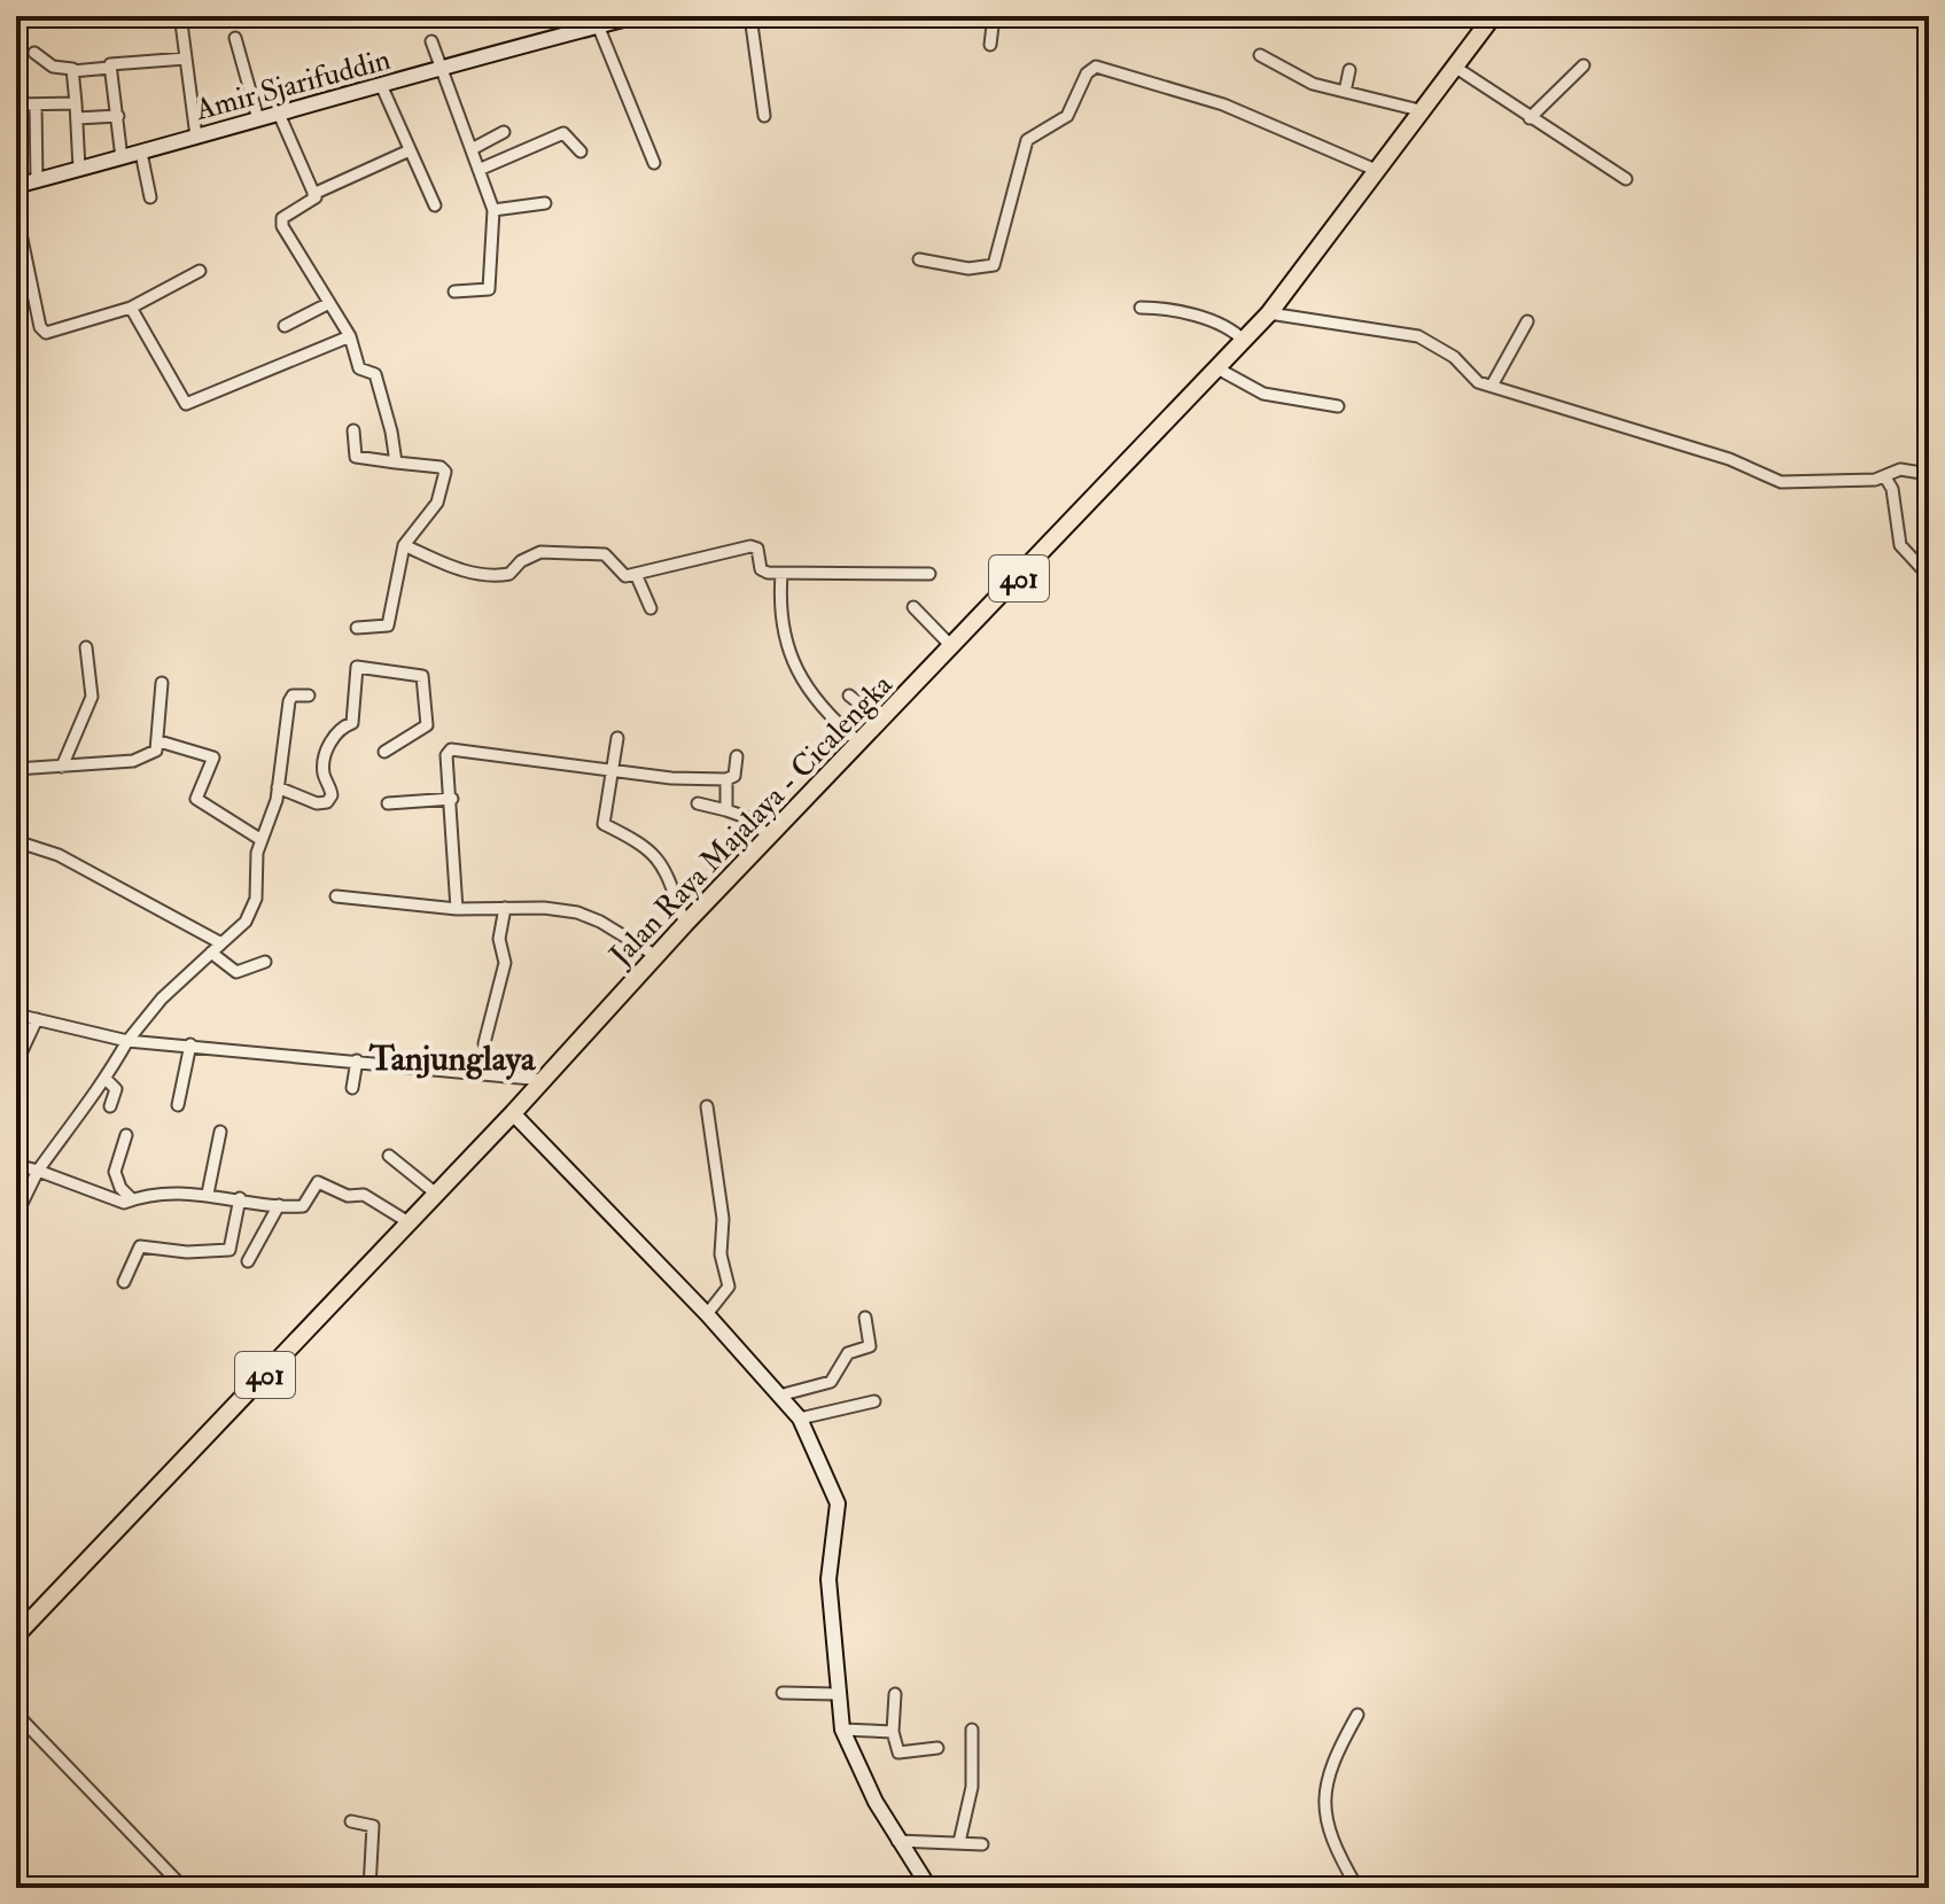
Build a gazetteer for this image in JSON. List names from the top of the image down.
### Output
{
  "streets": {
    "main road": ["401", "Jalan Raya Majalaya - Cicalengka"],
    "street": ["Amir Sjarifuddin"]
  },
  "districts": ["Tanjunglaya"]
}
